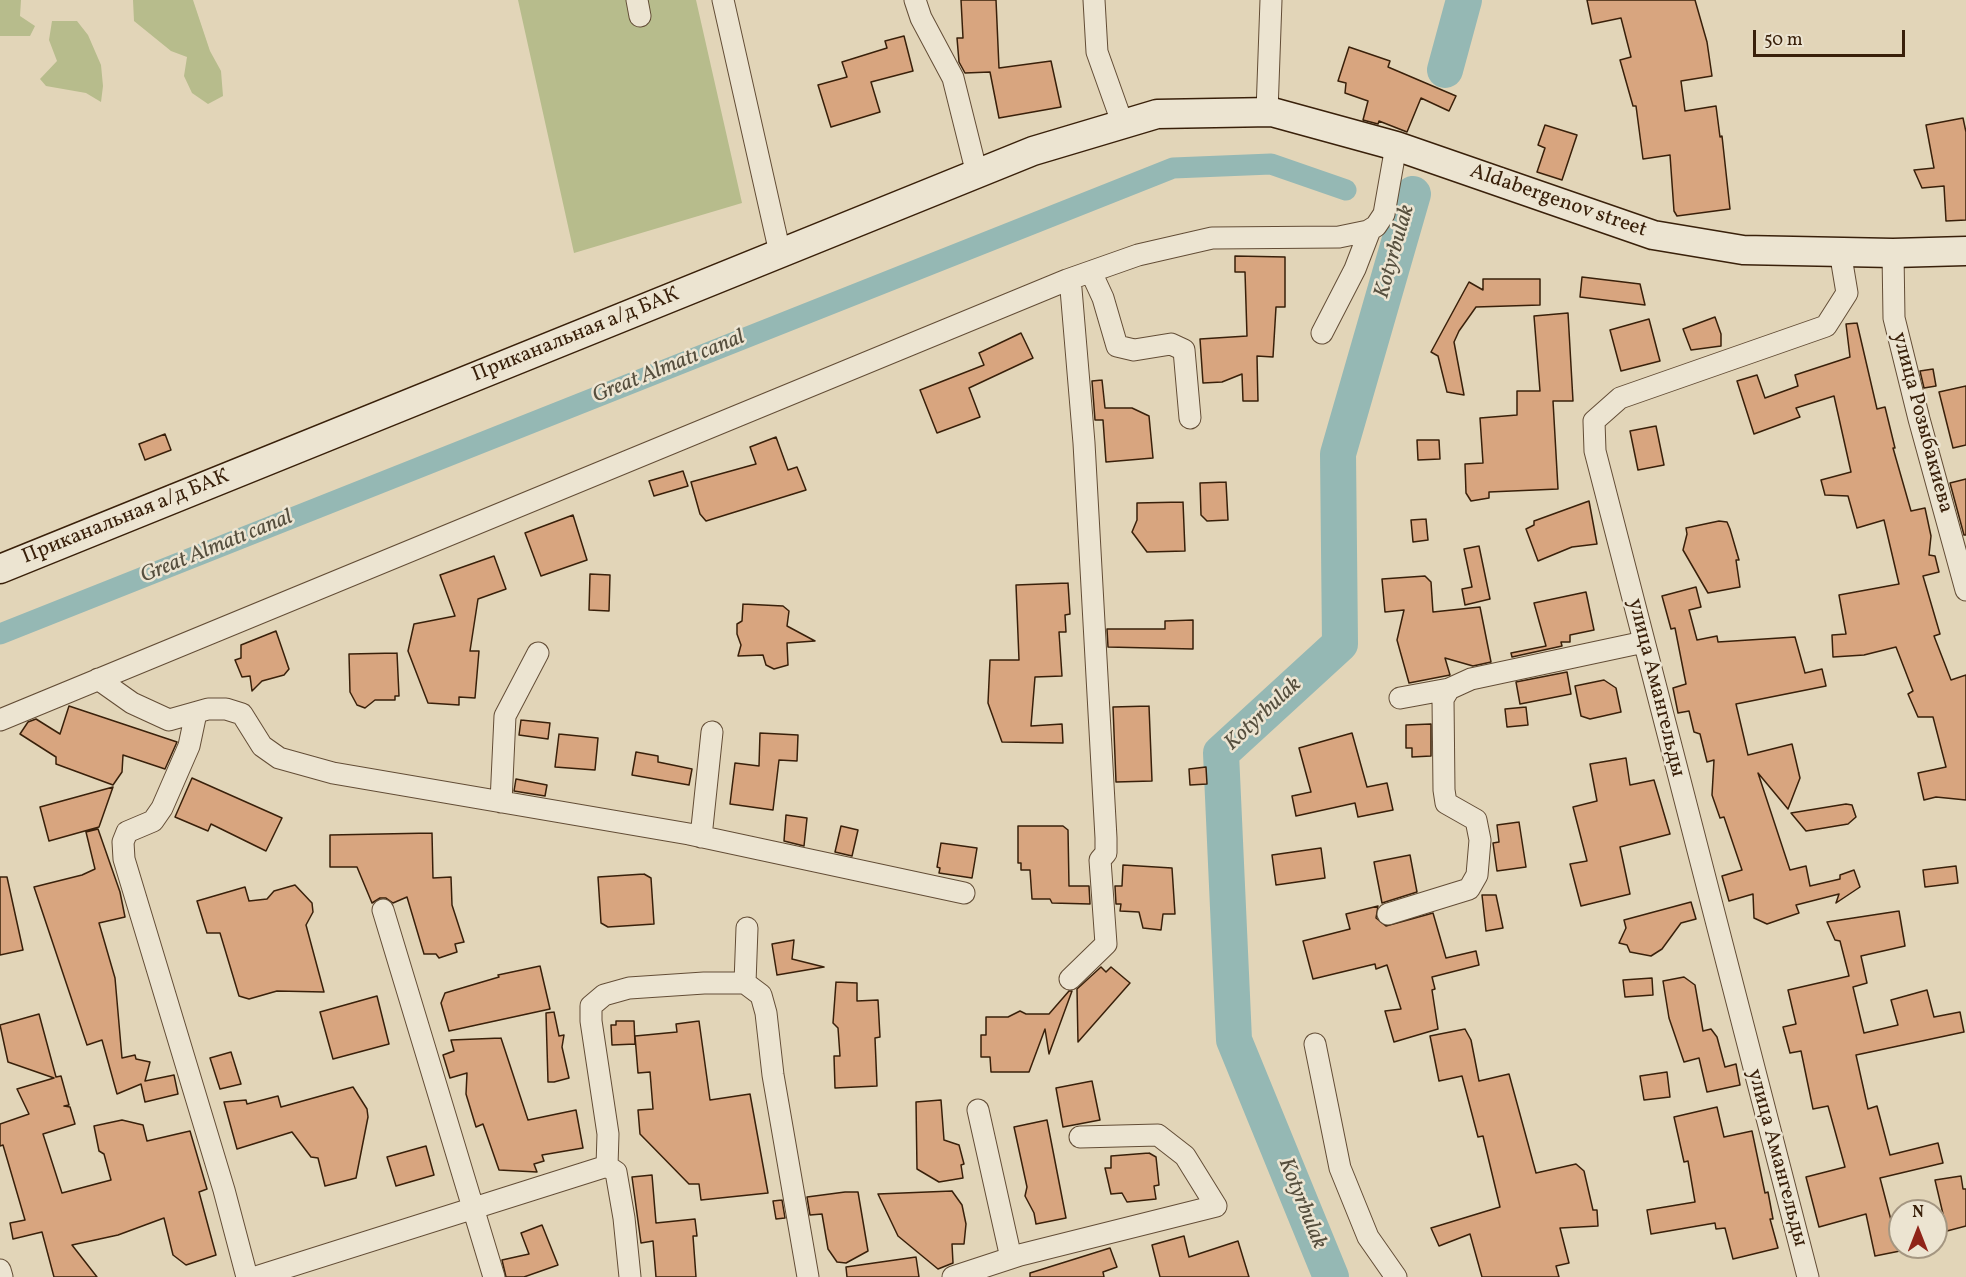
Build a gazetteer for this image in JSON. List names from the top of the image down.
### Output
{
  "streets": {
    "main road": ["Aldabergenov street", "Приканальная а/д БАК"],
    "street": ["улица Розыбакиева", "улица Амангельды"]
  },
  "crossings": [
    ["Aldabergenov street", "Приканальная а/д БАК"],
    ["Aldabergenov street", "улица Розыбакиева"],
    ["Aldabergenov street", "улица Амангельды"]
  ],
  "water": ["Kotyrbulak", "Great Almatı canal"],
  "scale_bar": "50 m",
  "north": "top"
}
